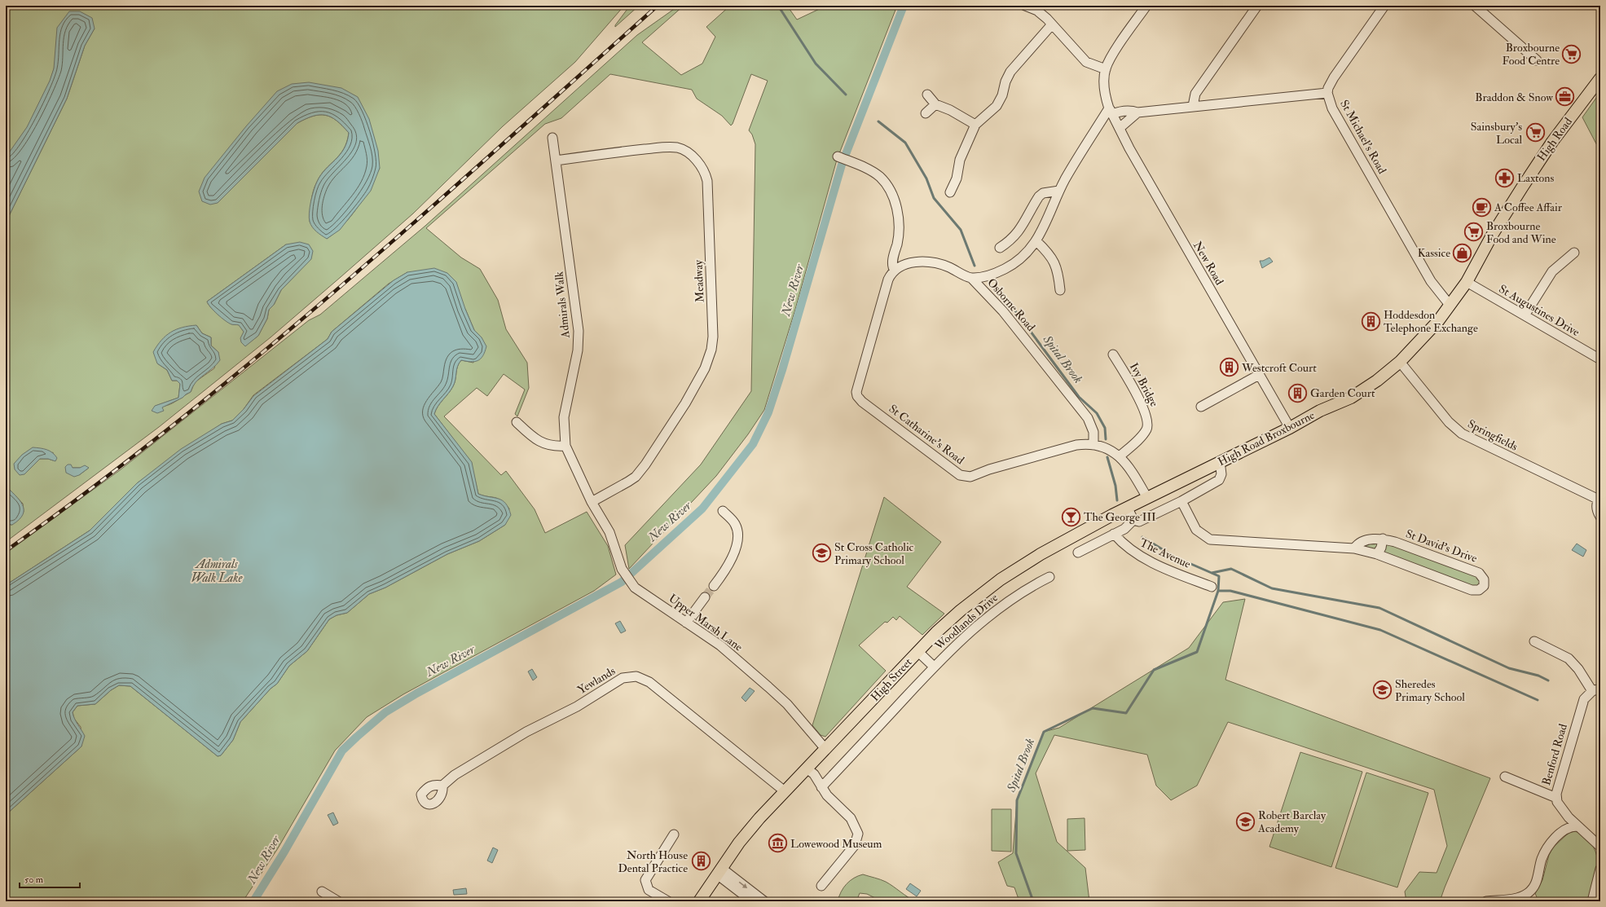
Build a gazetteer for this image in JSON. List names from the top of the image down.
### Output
{
  "streets": {
    "main road": ["High Road", "High Road Broxbourne", "High Street"],
    "street": [
      "St Michael's Road",
      "New Road",
      "Meadway",
      "Admirals Walk",
      "Osborne Road",
      "St Augustines Drive",
      "Ivy Bridge",
      "St Catharine's Road",
      "Springfields",
      "St David's Drive",
      "The Avenue",
      "Woodlands Drive",
      "Upper Marsh Lane",
      "Yewlands",
      "Benford Road"
    ]
  },
  "crossings": [
    ["St Michael's Road", "High Road"],
    ["St Michael's Road", "New Road"],
    ["High Road", "St Augustines Drive"],
    ["High Road", "Springfields"],
    ["High Road", "High Road Broxbourne"],
    ["New Road", "High Road Broxbourne"],
    ["Meadway", "Admirals Walk"],
    ["Meadway", "Upper Marsh Lane"],
    ["Admirals Walk", "Upper Marsh Lane"],
    ["Osborne Road", "St Catharine's Road"],
    ["Ivy Bridge", "St Catharine's Road"],
    ["St Catharine's Road", "High Road Broxbourne"],
    ["Springfields", "High Road Broxbourne"],
    ["High Road Broxbourne", "High Street"],
    ["Woodlands Drive", "High Street"],
    ["Upper Marsh Lane", "High Street"],
    ["High Street", "Yewlands"]
  ],
  "water": ["New River", "Spital Brook", "Admirals Walk Lake"],
  "places": {
    "supermarket": ["Broxbourne Food Centre", "Sainsbury's Local", "Broxbourne Food and Wine"],
    "office": ["Braddon & Snow"],
    "pharmacy": ["Laxtons"],
    "cafe": ["A Coffee Affair"],
    "shop": ["Kassice"],
    "building": [
      "Hoddesdon Telephone Exchange",
      "Westcroft Court",
      "Garden Court",
      "North House Dental Practice"
    ],
    "bar": ["The George III"],
    "school or university": ["St Cross Catholic Primary School", "Sheredes Primary School", "Robert Barclay Academy"],
    "museum": ["Lowewood Museum"]
  },
  "scale_bar": "50 m"
}
